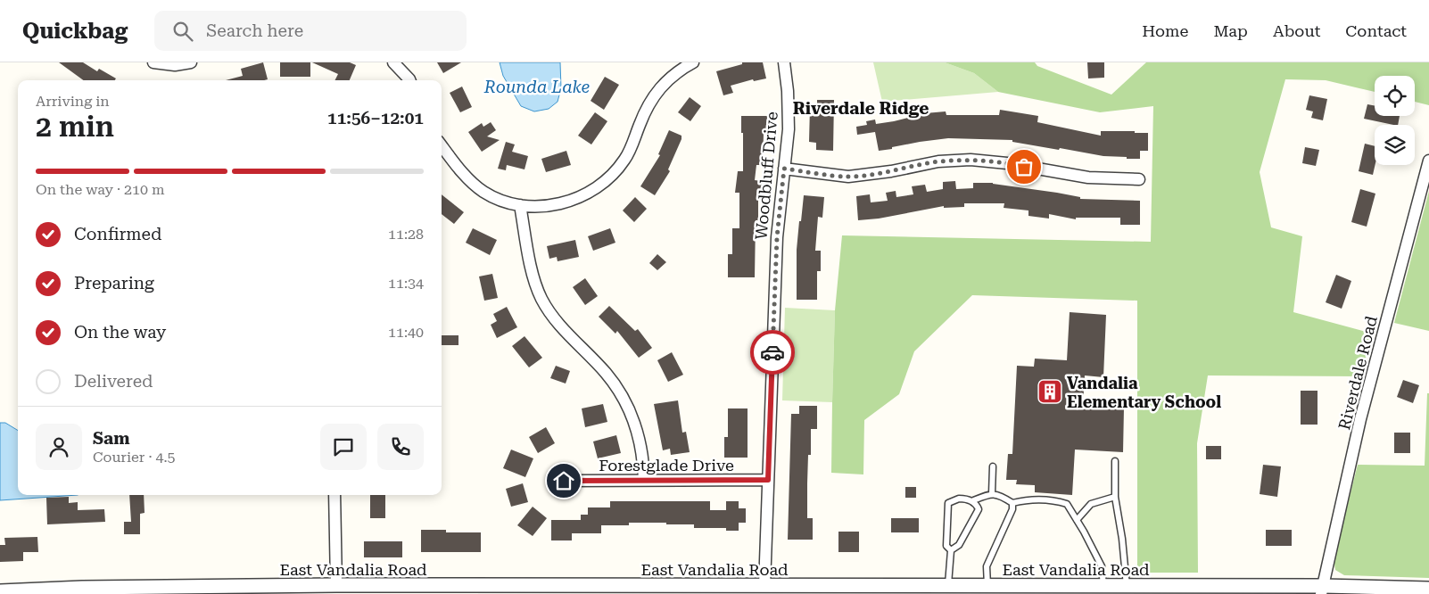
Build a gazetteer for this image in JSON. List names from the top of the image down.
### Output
{
  "streets": {
    "street": [
      "Woodbluff Drive",
      "Riverdale Road",
      "Forestglade Drive",
      "East Vandalia Road"
    ]
  },
  "crossings": [
    ["Woodbluff Drive", "Forestglade Drive"],
    ["Woodbluff Drive", "East Vandalia Road"],
    ["Riverdale Road", "East Vandalia Road"]
  ],
  "districts": ["Riverdale Ridge"],
  "water": ["Rounda Lake"],
  "places": {
    "building": ["Vandalia Elementary School"]
  },
  "page": {
    "header": "Quickbag",
    "search": "Search here",
    "nav": [
      "Home",
      "Map",
      "About",
      "Contact"
    ],
    "heading": ["2 min", "Arriving in", "11:56–12:01"],
    "panel": ["Sam", "Courier · 4.5"],
    "bar": "On the way · 210 m",
    "list": [
      ["Confirmed", "11:28"],
      ["Preparing", "11:34"],
      ["On the way", "11:40"],
      "Delivered"
    ]
  }
}
